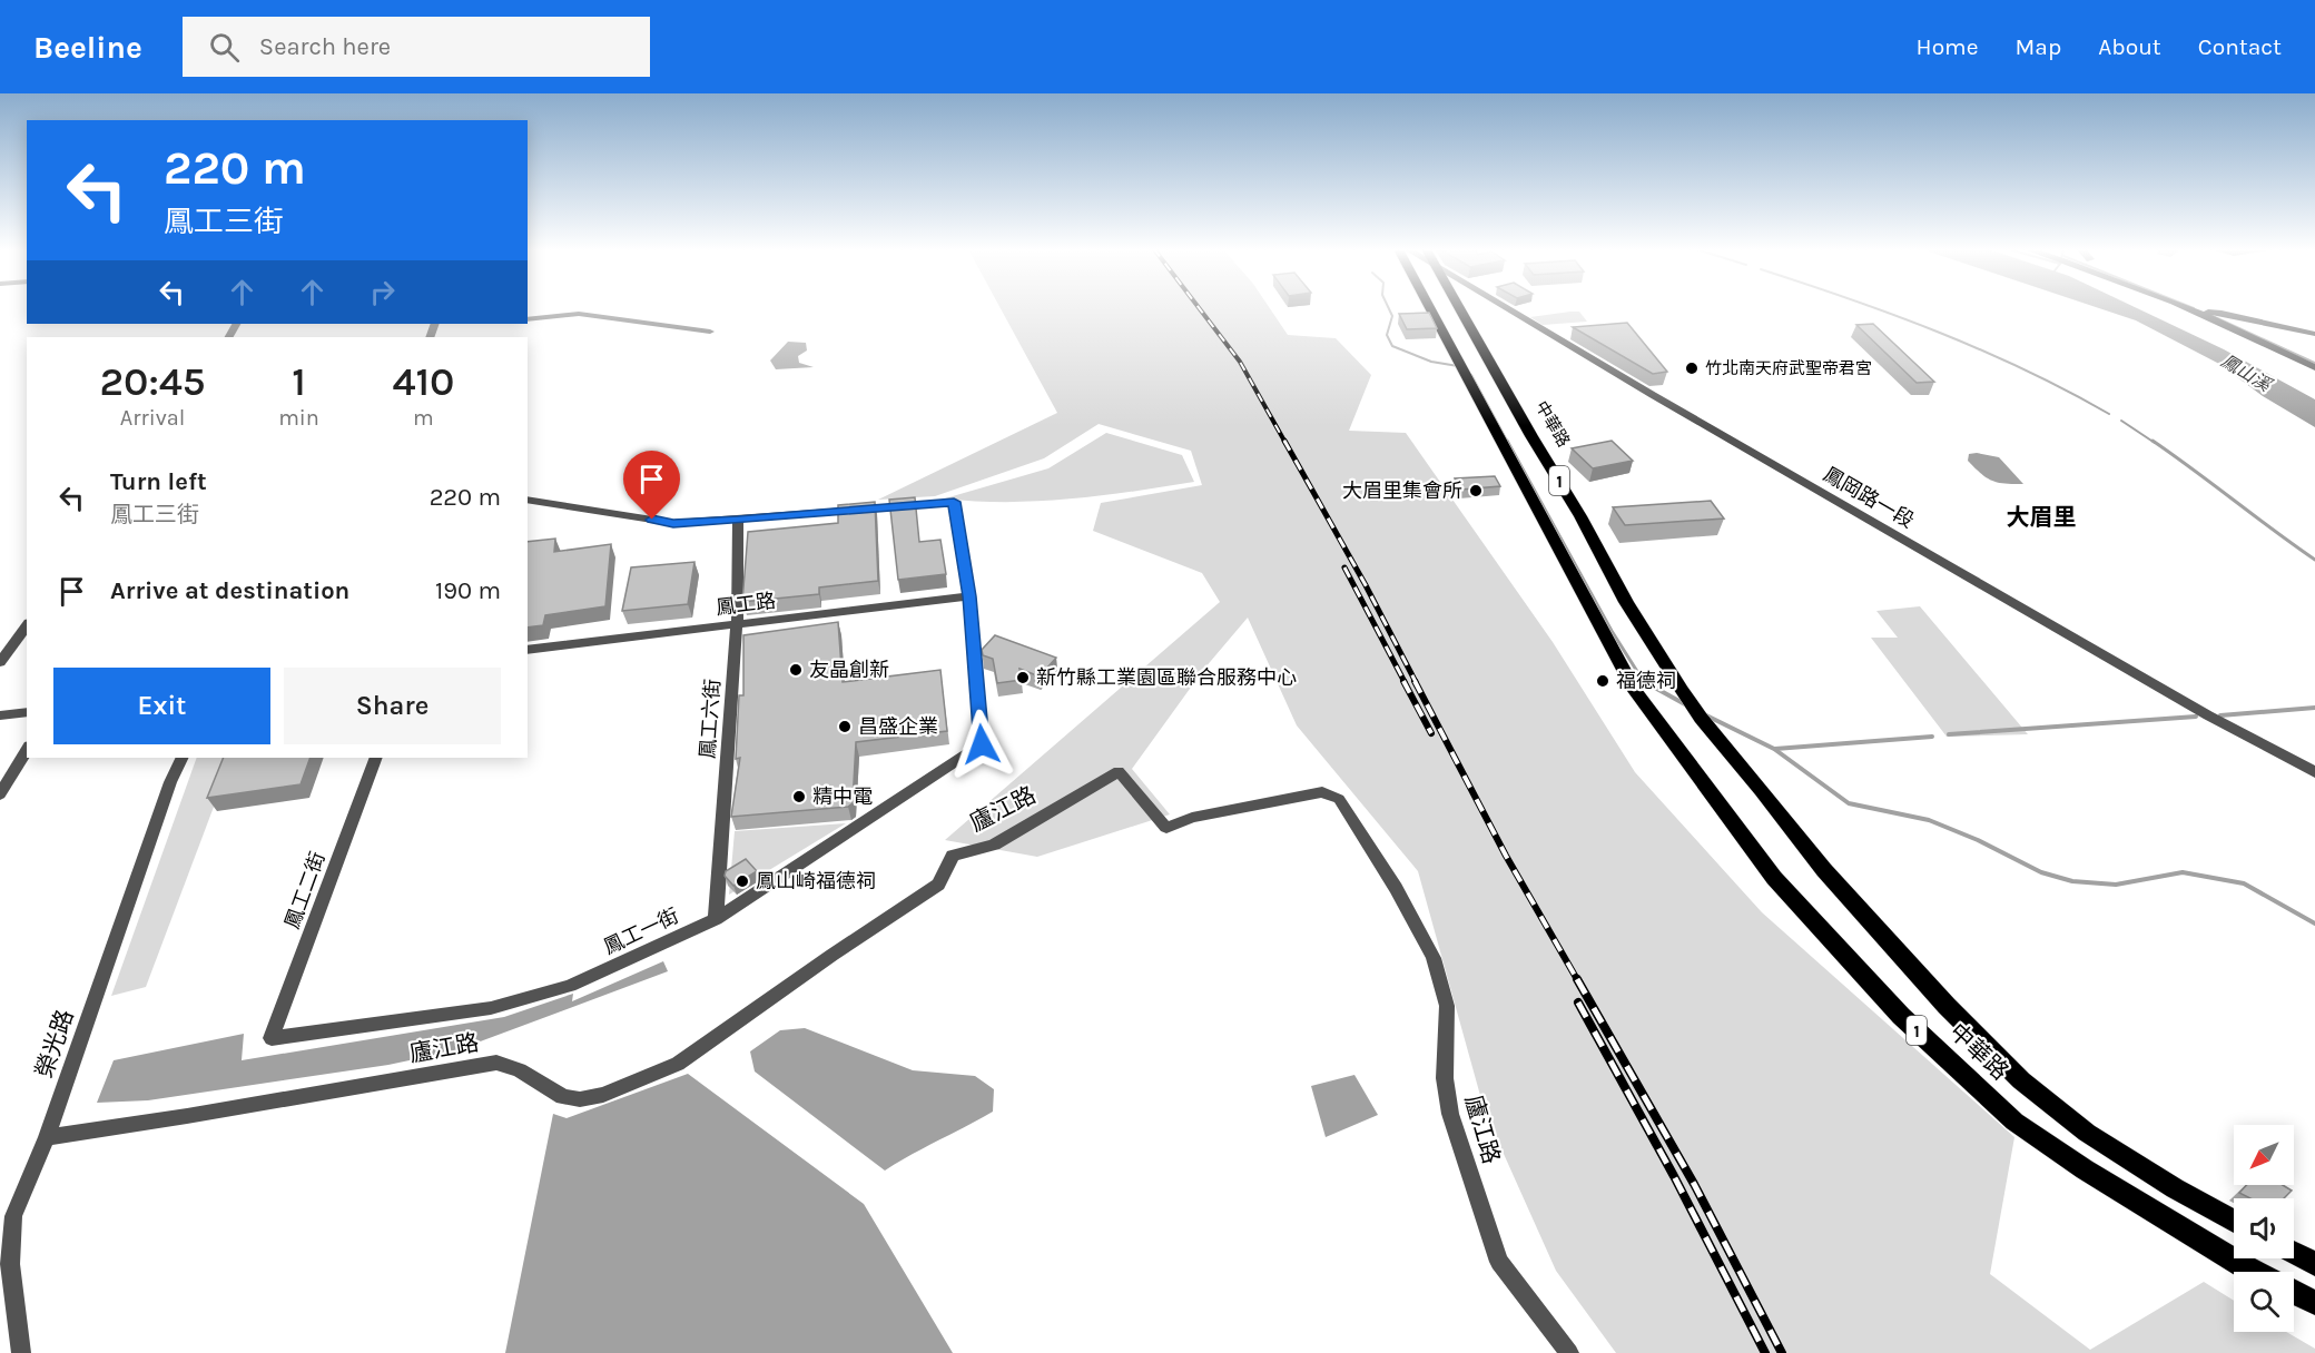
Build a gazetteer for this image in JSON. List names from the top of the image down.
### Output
{
  "streets": {
    "main road": ["中華路", "1"],
    "street": [
      "鳳岡路一段",
      "鳳工路",
      "鳳工六街",
      "廬江路",
      "鳳工二街",
      "鳳工一街",
      "榮光路"
    ]
  },
  "crossings": [
    ["鳳工路", "鳳工六街"],
    ["鳳工路", "鳳工一街"],
    ["鳳工六街", "鳳工一街"],
    ["廬江路", "榮光路"],
    ["鳳工二街", "鳳工一街"]
  ],
  "districts": ["大眉里"],
  "water": ["鳳山溪"],
  "places": [
    "竹北南天府武聖帝君宮",
    "大眉里集會所",
    "友晶創新",
    "新竹縣工業園區聯合服務中心",
    "福德祠",
    "昌盛企業",
    "精中電",
    "鳳山崎福德祠"
  ],
  "north": "bottom left",
  "page": {
    "header": "Beeline",
    "search": "Search here",
    "nav": [
      "Home",
      "Map",
      "About",
      "Contact"
    ],
    "turn": ["220 m", "鳳工三街"],
    "eta": [
      "20:45",
      "Arrival",
      "1",
      "min",
      "410",
      "m"
    ],
    "list": [
      {
        "name": "Turn left",
        "note": "鳳工三街",
        "value": "220 m"
      },
      {
        "name": "Arrive at destination",
        "value": "190 m"
      }
    ],
    "buttons": ["Exit", "Share"]
  }
}
